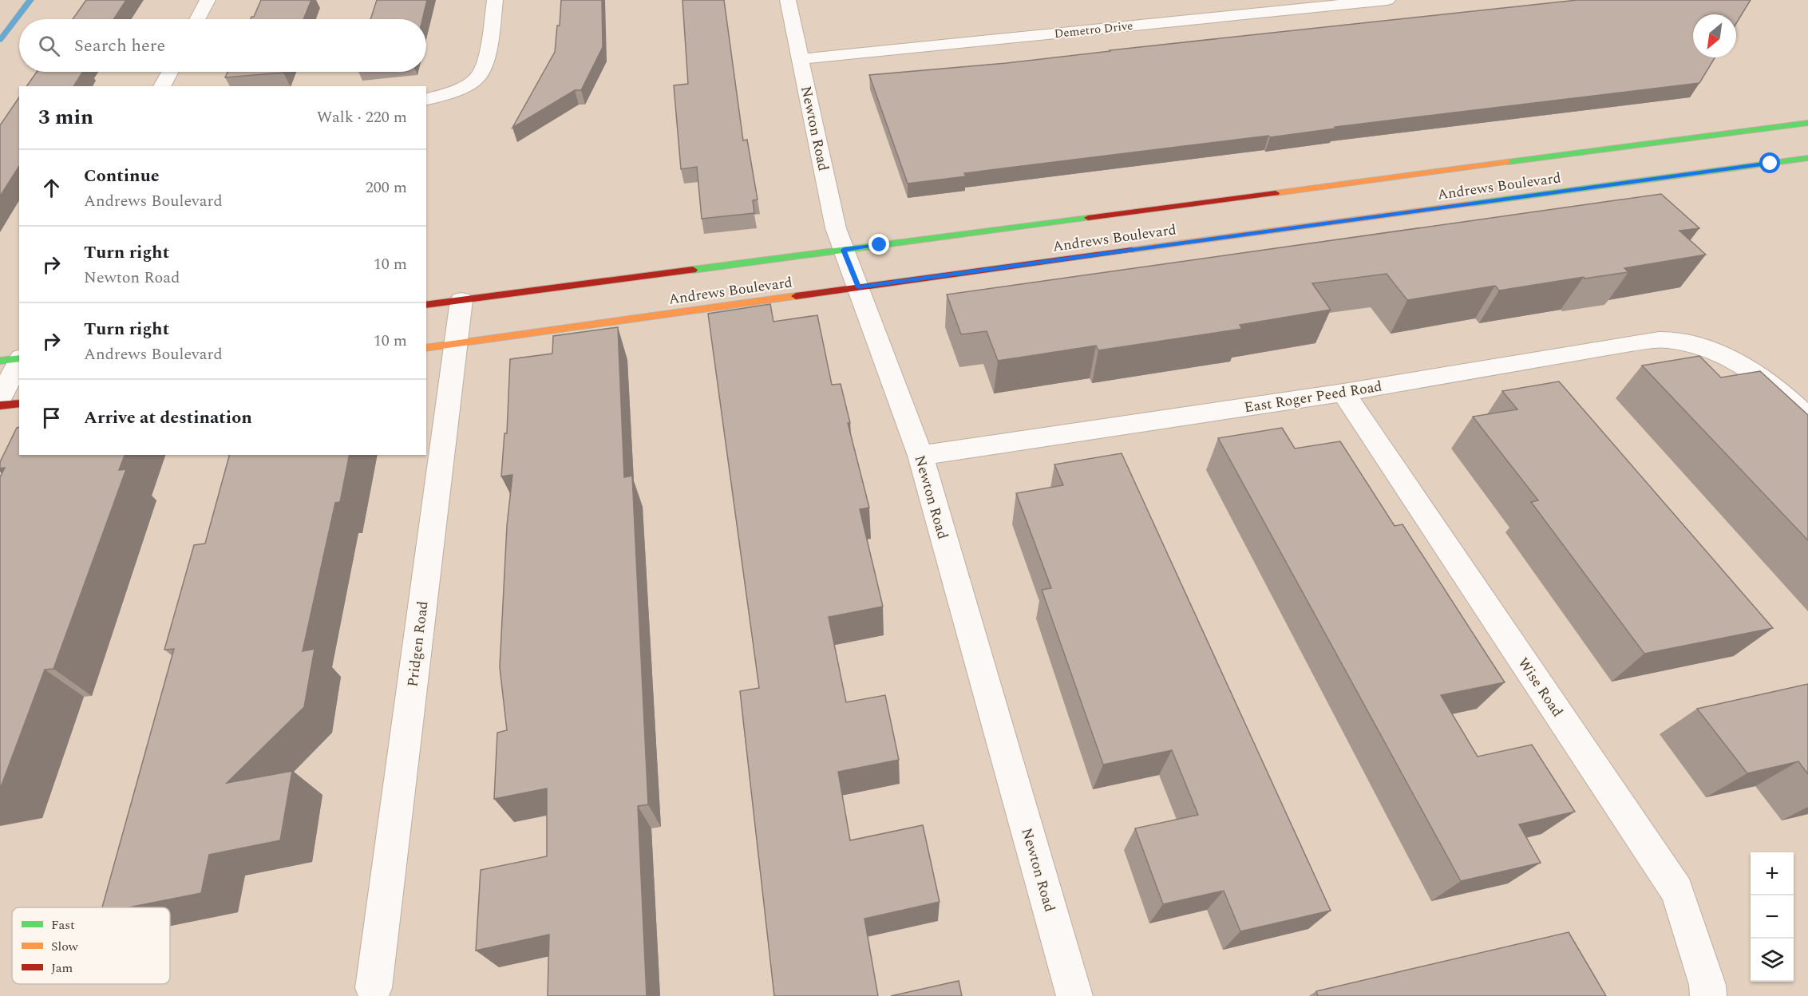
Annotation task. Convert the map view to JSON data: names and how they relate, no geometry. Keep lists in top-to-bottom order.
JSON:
{
  "streets": {
    "street": [
      "Demetro Drive",
      "Newton Road",
      "Andrews Boulevard",
      "East Roger Peed Road",
      "Pridgen Road",
      "Wise Road"
    ]
  },
  "crossings": [
    ["Demetro Drive", "Newton Road"],
    ["Newton Road", "Andrews Boulevard"],
    ["Newton Road", "East Roger Peed Road"],
    ["Andrews Boulevard", "Pridgen Road"],
    ["East Roger Peed Road", "Wise Road"]
  ],
  "legend": ["Fast", "Slow", "Jam"],
  "north": "bottom left",
  "page": {
    "search": "Search here",
    "heading": ["3 min", "Walk · 220 m"],
    "list": [
      ["Continue", "Andrews Boulevard", "200 m"],
      ["Turn right", "Newton Road", "10 m"],
      ["Turn right", "Andrews Boulevard", "10 m"],
      "Arrive at destination"
    ],
    "map_buttons": ["+", "−"]
  }
}
